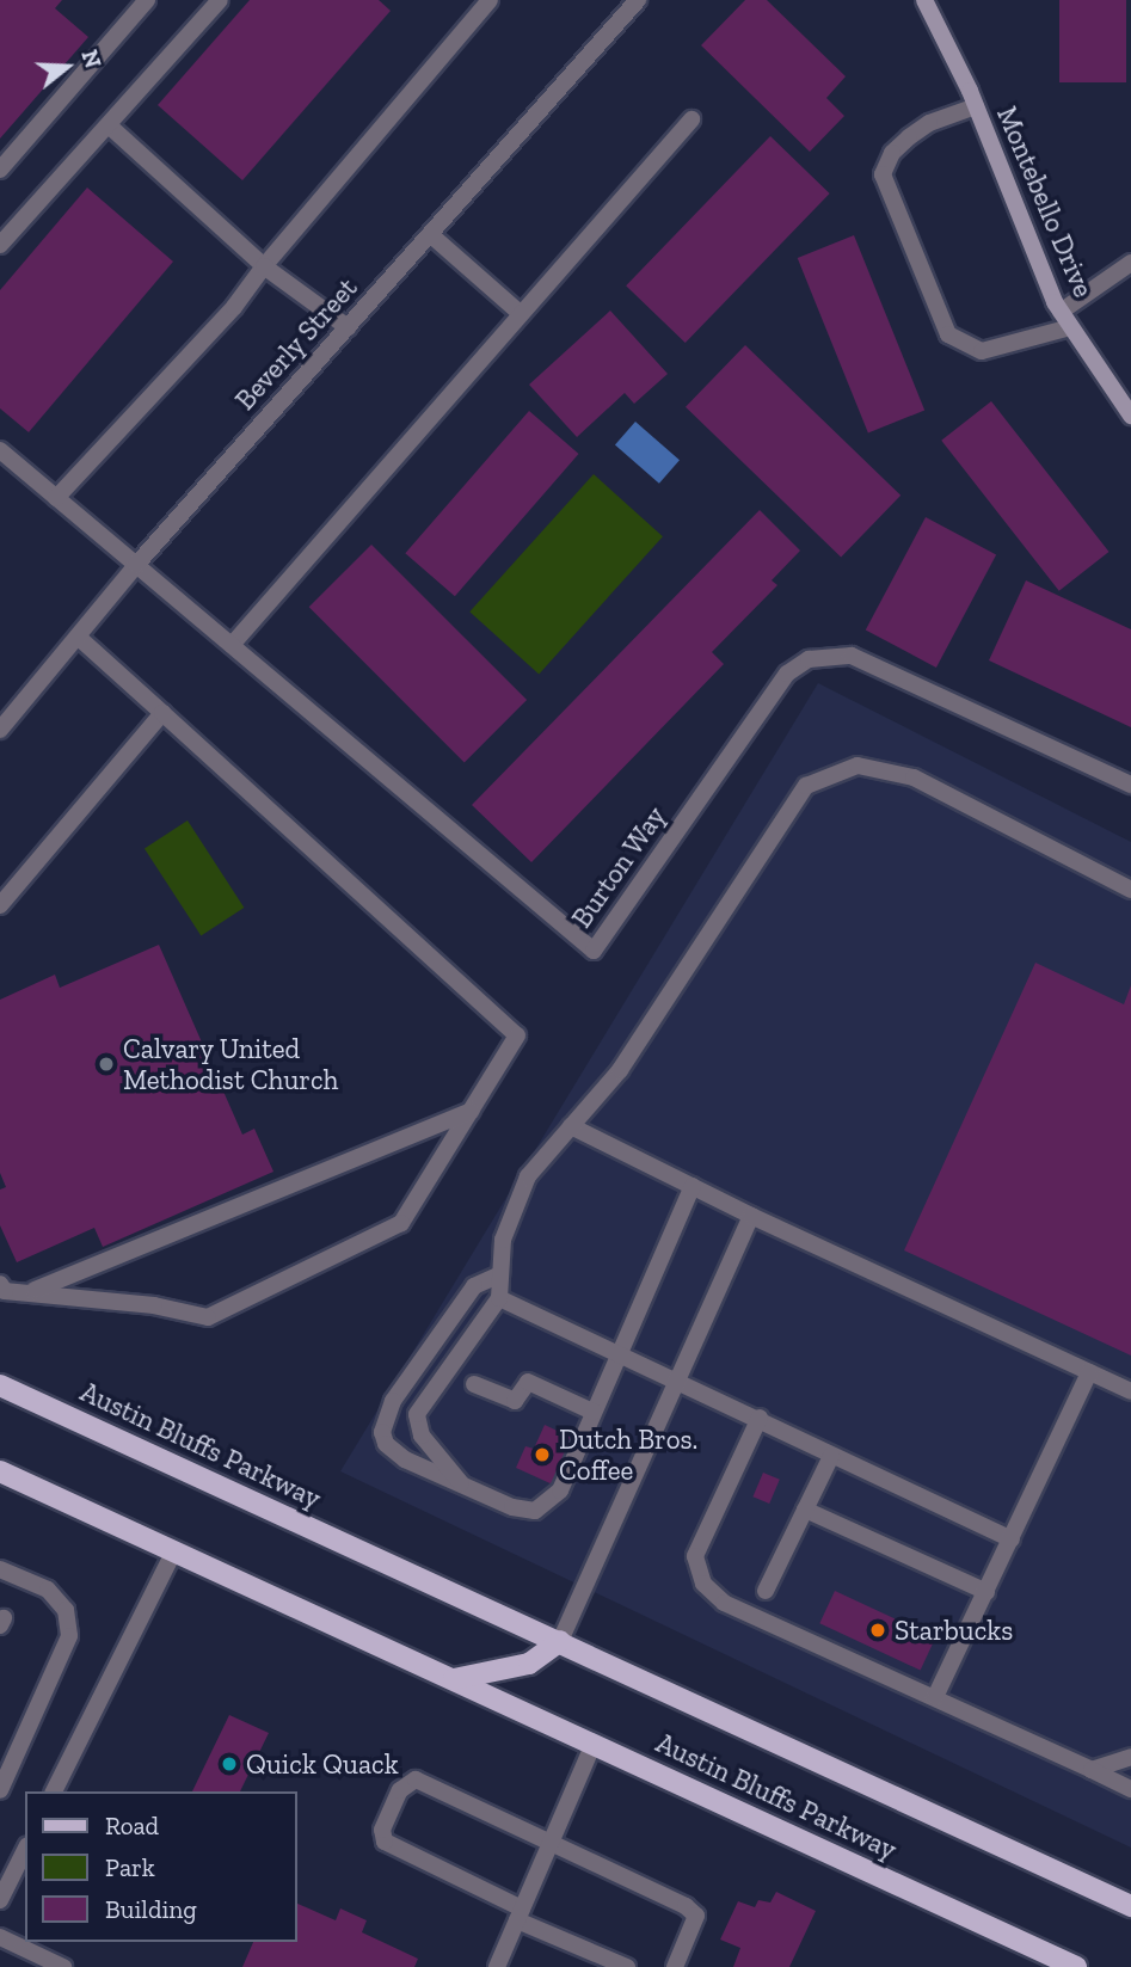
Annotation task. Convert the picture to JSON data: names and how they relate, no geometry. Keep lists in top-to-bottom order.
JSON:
{
  "streets": {
    "main road": ["Austin Bluffs Parkway"],
    "street": ["Montebello Drive", "Beverly Street", "Burton Way"]
  },
  "crossings": [
    ["Beverly Street", "Burton Way"]
  ],
  "places": [
    "Calvary United Methodist Church",
    "Dutch Bros. Coffee",
    "Starbucks",
    "Quick Quack"
  ],
  "legend": ["Road", "Park", "Building"],
  "north": "right"
}
